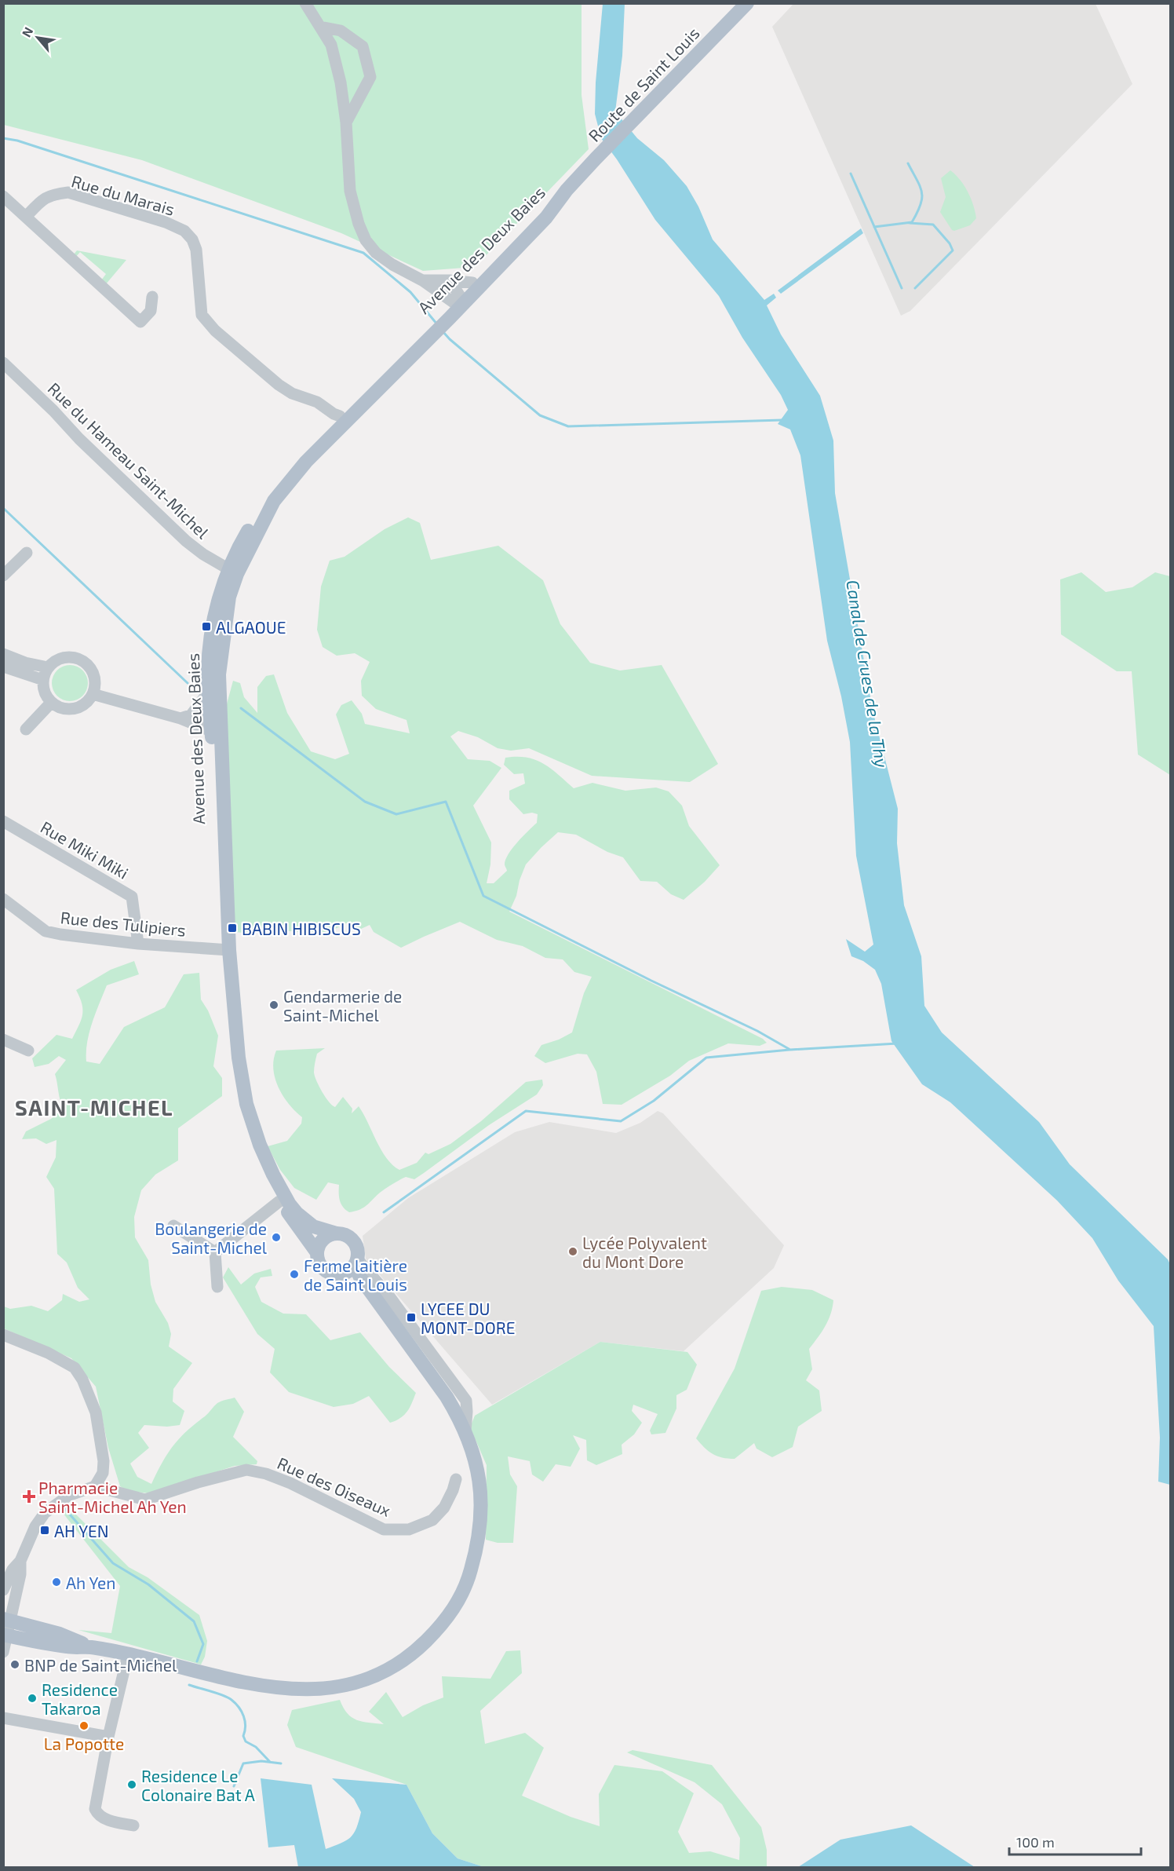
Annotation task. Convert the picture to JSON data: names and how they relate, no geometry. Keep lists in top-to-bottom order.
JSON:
{
  "streets": {
    "main road": ["Route de Saint Louis", "Avenue des Deux Baies"],
    "street": [
      "Rue du Marais",
      "Rue du Hameau Saint-Michel",
      "Rue Miki Miki",
      "Rue des Tulipiers",
      "Rue des Oiseaux"
    ]
  },
  "crossings": [
    ["Route de Saint Louis", "Avenue des Deux Baies"],
    ["Rue du Marais", "Avenue des Deux Baies"],
    ["Avenue des Deux Baies", "Rue du Hameau Saint-Michel"],
    ["Avenue des Deux Baies", "Rue des Tulipiers"],
    ["Rue Miki Miki", "Rue des Tulipiers"]
  ],
  "districts": ["SAINT-MICHEL"],
  "water": ["Canal de Crues de la Thy"],
  "places": {
    "transit": [
      "ALGAOUE",
      "BABIN HIBISCUS",
      "LYCEE DU MONT-DORE",
      "AH YEN"
    ],
    "other": [
      "Gendarmerie de Saint-Michel",
      "Boulangerie de Saint-Michel",
      "Lycée Polyvalent du Mont Dore",
      "Ferme laitière de Saint Louis",
      "Ah Yen",
      "BNP de Saint-Michel",
      "Residence Takaroa",
      "La Popotte",
      "Residence Le Colonaire Bat A"
    ],
    "health": ["Pharmacie Saint-Michel Ah Yen"]
  },
  "scale_bar": "100 m",
  "north": "top left"
}
